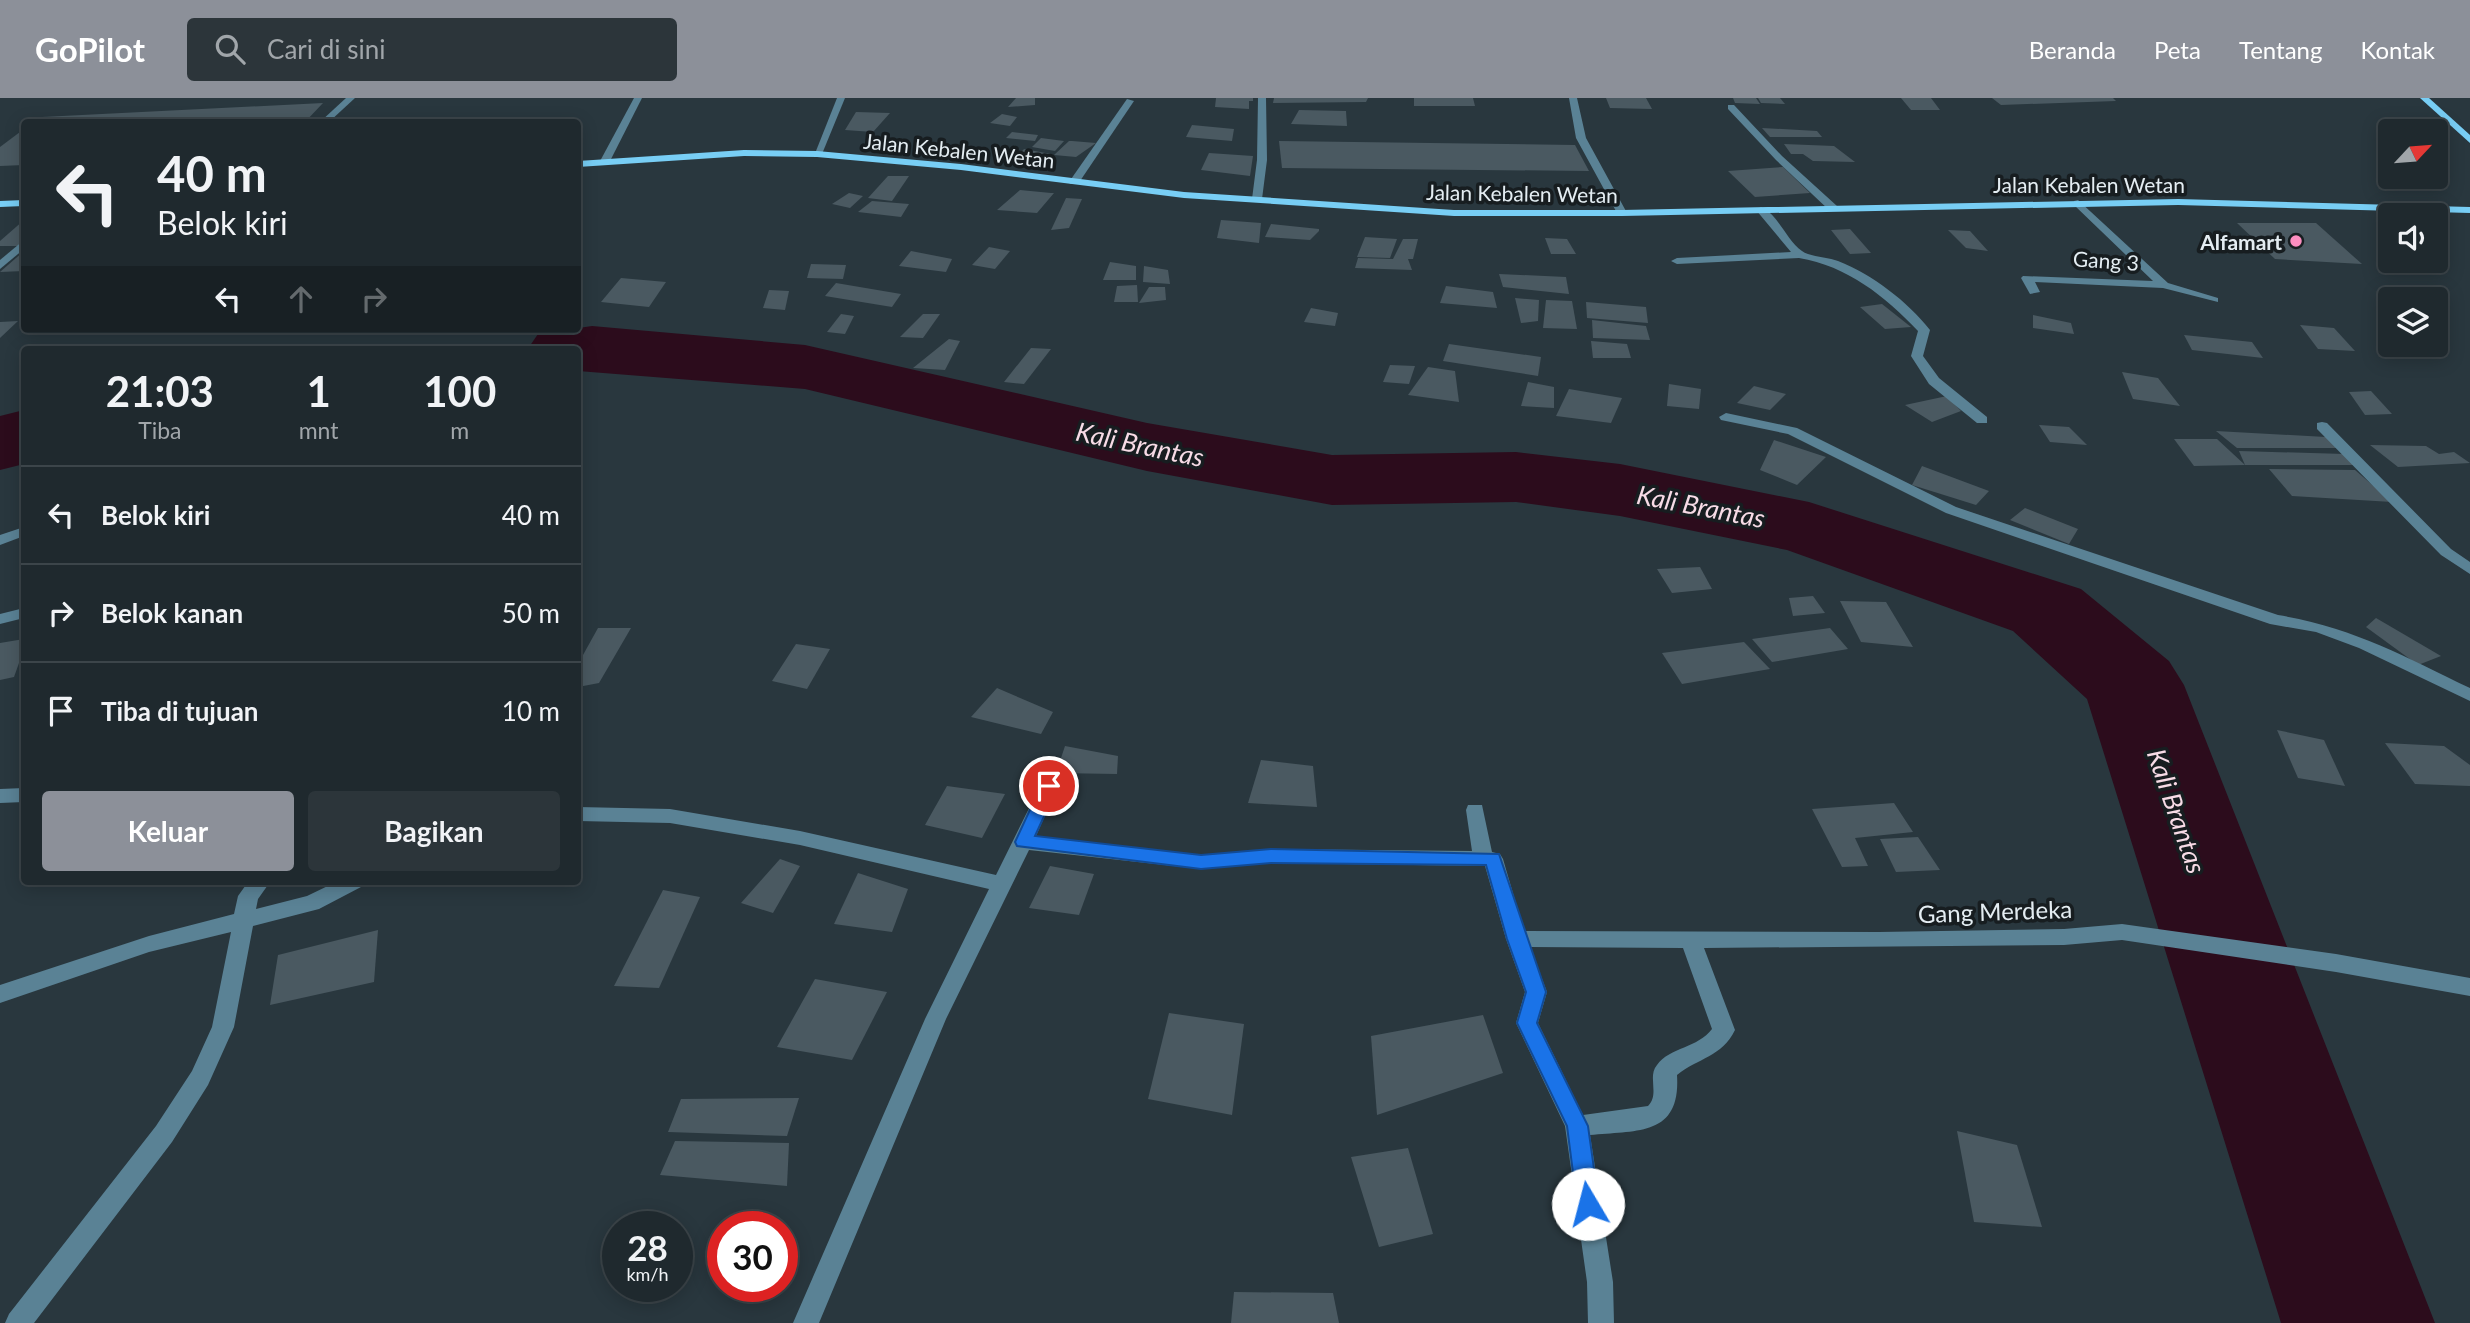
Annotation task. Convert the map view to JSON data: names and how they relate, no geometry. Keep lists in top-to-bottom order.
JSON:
{
  "streets": {
    "main road": ["Jalan Kebalen Wetan"],
    "street": ["Gang 3", "Gang Merdeka"]
  },
  "crossings": [
    ["Jalan Kebalen Wetan", "Gang 3"]
  ],
  "water": ["Kali Brantas"],
  "places": ["Alfamart"],
  "north": "top right",
  "page": {
    "header": "GoPilot",
    "search": "Cari di sini",
    "nav": [
      "Beranda",
      "Peta",
      "Tentang",
      "Kontak"
    ],
    "turn": ["40 m", "Belok kiri"],
    "eta": [
      "21:03",
      "Tiba",
      "1",
      "mnt",
      "100",
      "m"
    ],
    "list": [
      {
        "name": "Belok kiri",
        "value": "40 m"
      },
      {
        "name": "Belok kanan",
        "value": "50 m"
      },
      {
        "name": "Tiba di tujuan",
        "value": "10 m"
      }
    ],
    "buttons": ["Keluar", "Bagikan"],
    "speed": "28 km/h",
    "limit": "30"
  }
}
